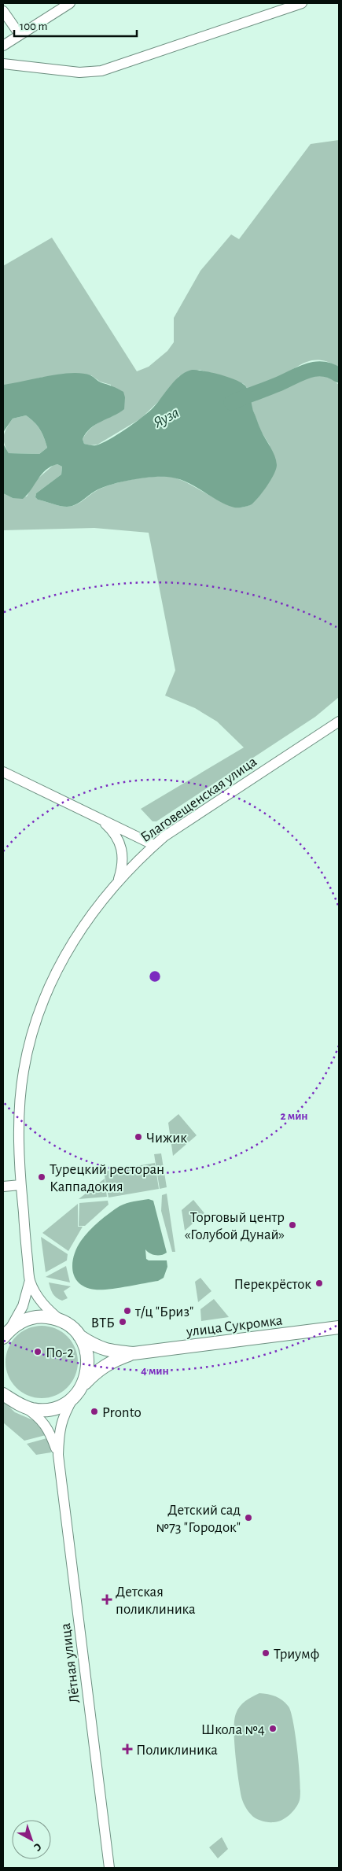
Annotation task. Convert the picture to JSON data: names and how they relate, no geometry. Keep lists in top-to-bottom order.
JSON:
{
  "streets": {
    "main road": ["улица Сукромка"],
    "street": ["Благовещенская улица", "Лётная улица"]
  },
  "water": ["Яуза"],
  "places": {
    "other": [
      "Чижик",
      "Турецкий ресторан Каппадокия",
      "Торговый центр «Голубой Дунай»",
      "Перекрёсток",
      "т/ц \"Бриз\"",
      "ВТБ",
      "По-2",
      "Pronto",
      "Детский сад №73 \"Городок\"",
      "Триумф",
      "Школа №4"
    ],
    "health": ["Детская поликлиника", "Поликлиника"]
  },
  "scale_bar": "100 m",
  "north": "bottom right",
  "rings": ["2 мин", "4 мин"]
}
